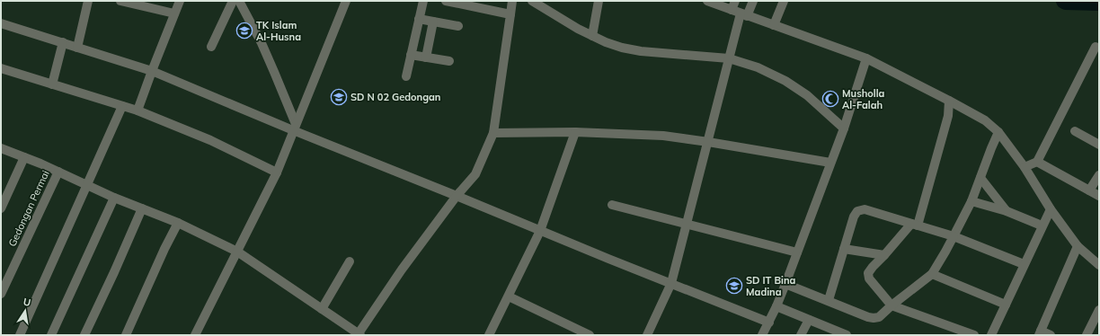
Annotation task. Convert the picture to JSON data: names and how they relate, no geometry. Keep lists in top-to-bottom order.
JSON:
{
  "streets": {
    "street": ["Gedongan Permai"]
  },
  "places": {
    "school or university": ["TK Islam Al-Husna", "SD N 02 Gedongan", "SD IT Bina Madina"],
    "mosque": ["Musholla Al-Falah"]
  },
  "north": "top"
}
